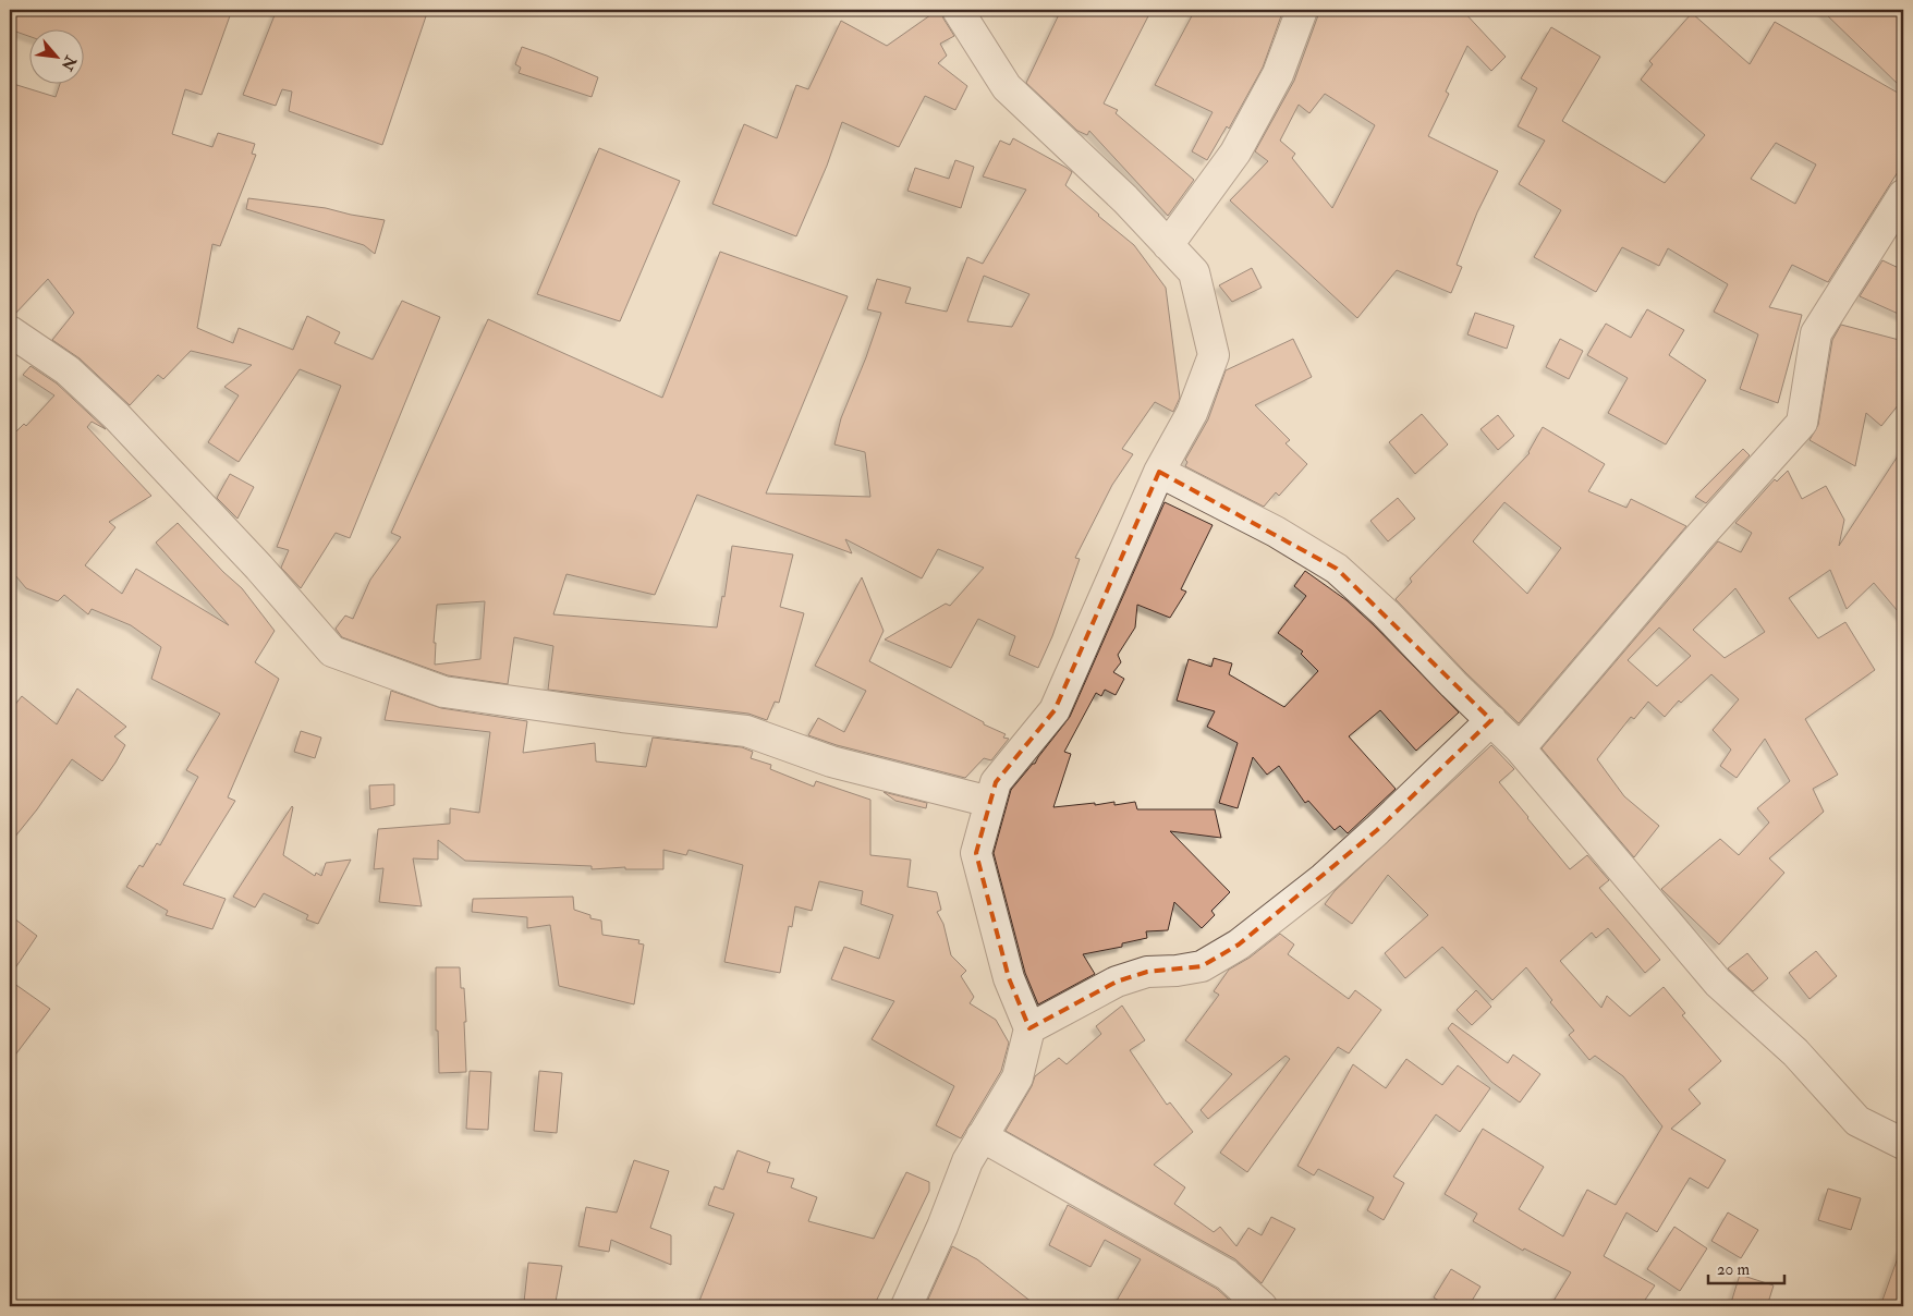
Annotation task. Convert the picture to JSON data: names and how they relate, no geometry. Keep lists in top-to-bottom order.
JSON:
{
  "scale_bar": "20 m",
  "north": "bottom right"
}
